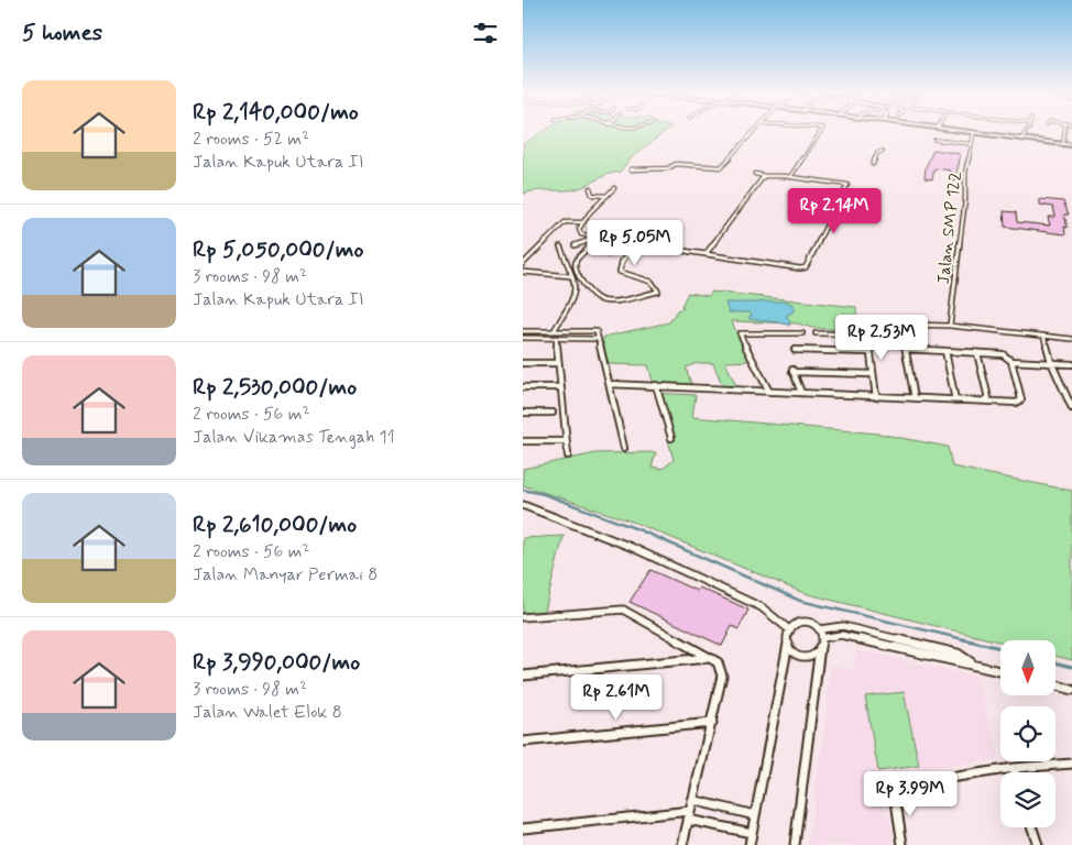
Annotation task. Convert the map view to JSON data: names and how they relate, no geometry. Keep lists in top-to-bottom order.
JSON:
{
  "streets": {
    "street": ["Jalan SMP 122"]
  },
  "north": "bottom",
  "page": {
    "heading": "5 homes",
    "list": [
      {
        "name": "Rp 2,140,000/mo",
        "note": "2 rooms · 52 m² · Jalan Kapuk Utara II"
      },
      {
        "name": "Rp 5,050,000/mo",
        "note": "3 rooms · 98 m² · Jalan Kapuk Utara II"
      },
      {
        "name": "Rp 2,530,000/mo",
        "note": "2 rooms · 56 m² · Jalan Vikamas Tengah 11"
      },
      {
        "name": "Rp 2,610,000/mo",
        "note": "2 rooms · 56 m² · Jalan Manyar Permai 8"
      },
      {
        "name": "Rp 3,990,000/mo",
        "note": "3 rooms · 98 m² · Jalan Walet Elok 8"
      }
    ],
    "price": [
      "Rp 2.14M",
      "Rp 5.05M",
      "Rp 2.53M",
      "Rp 2.61M",
      "Rp 3.99M"
    ]
  }
}
